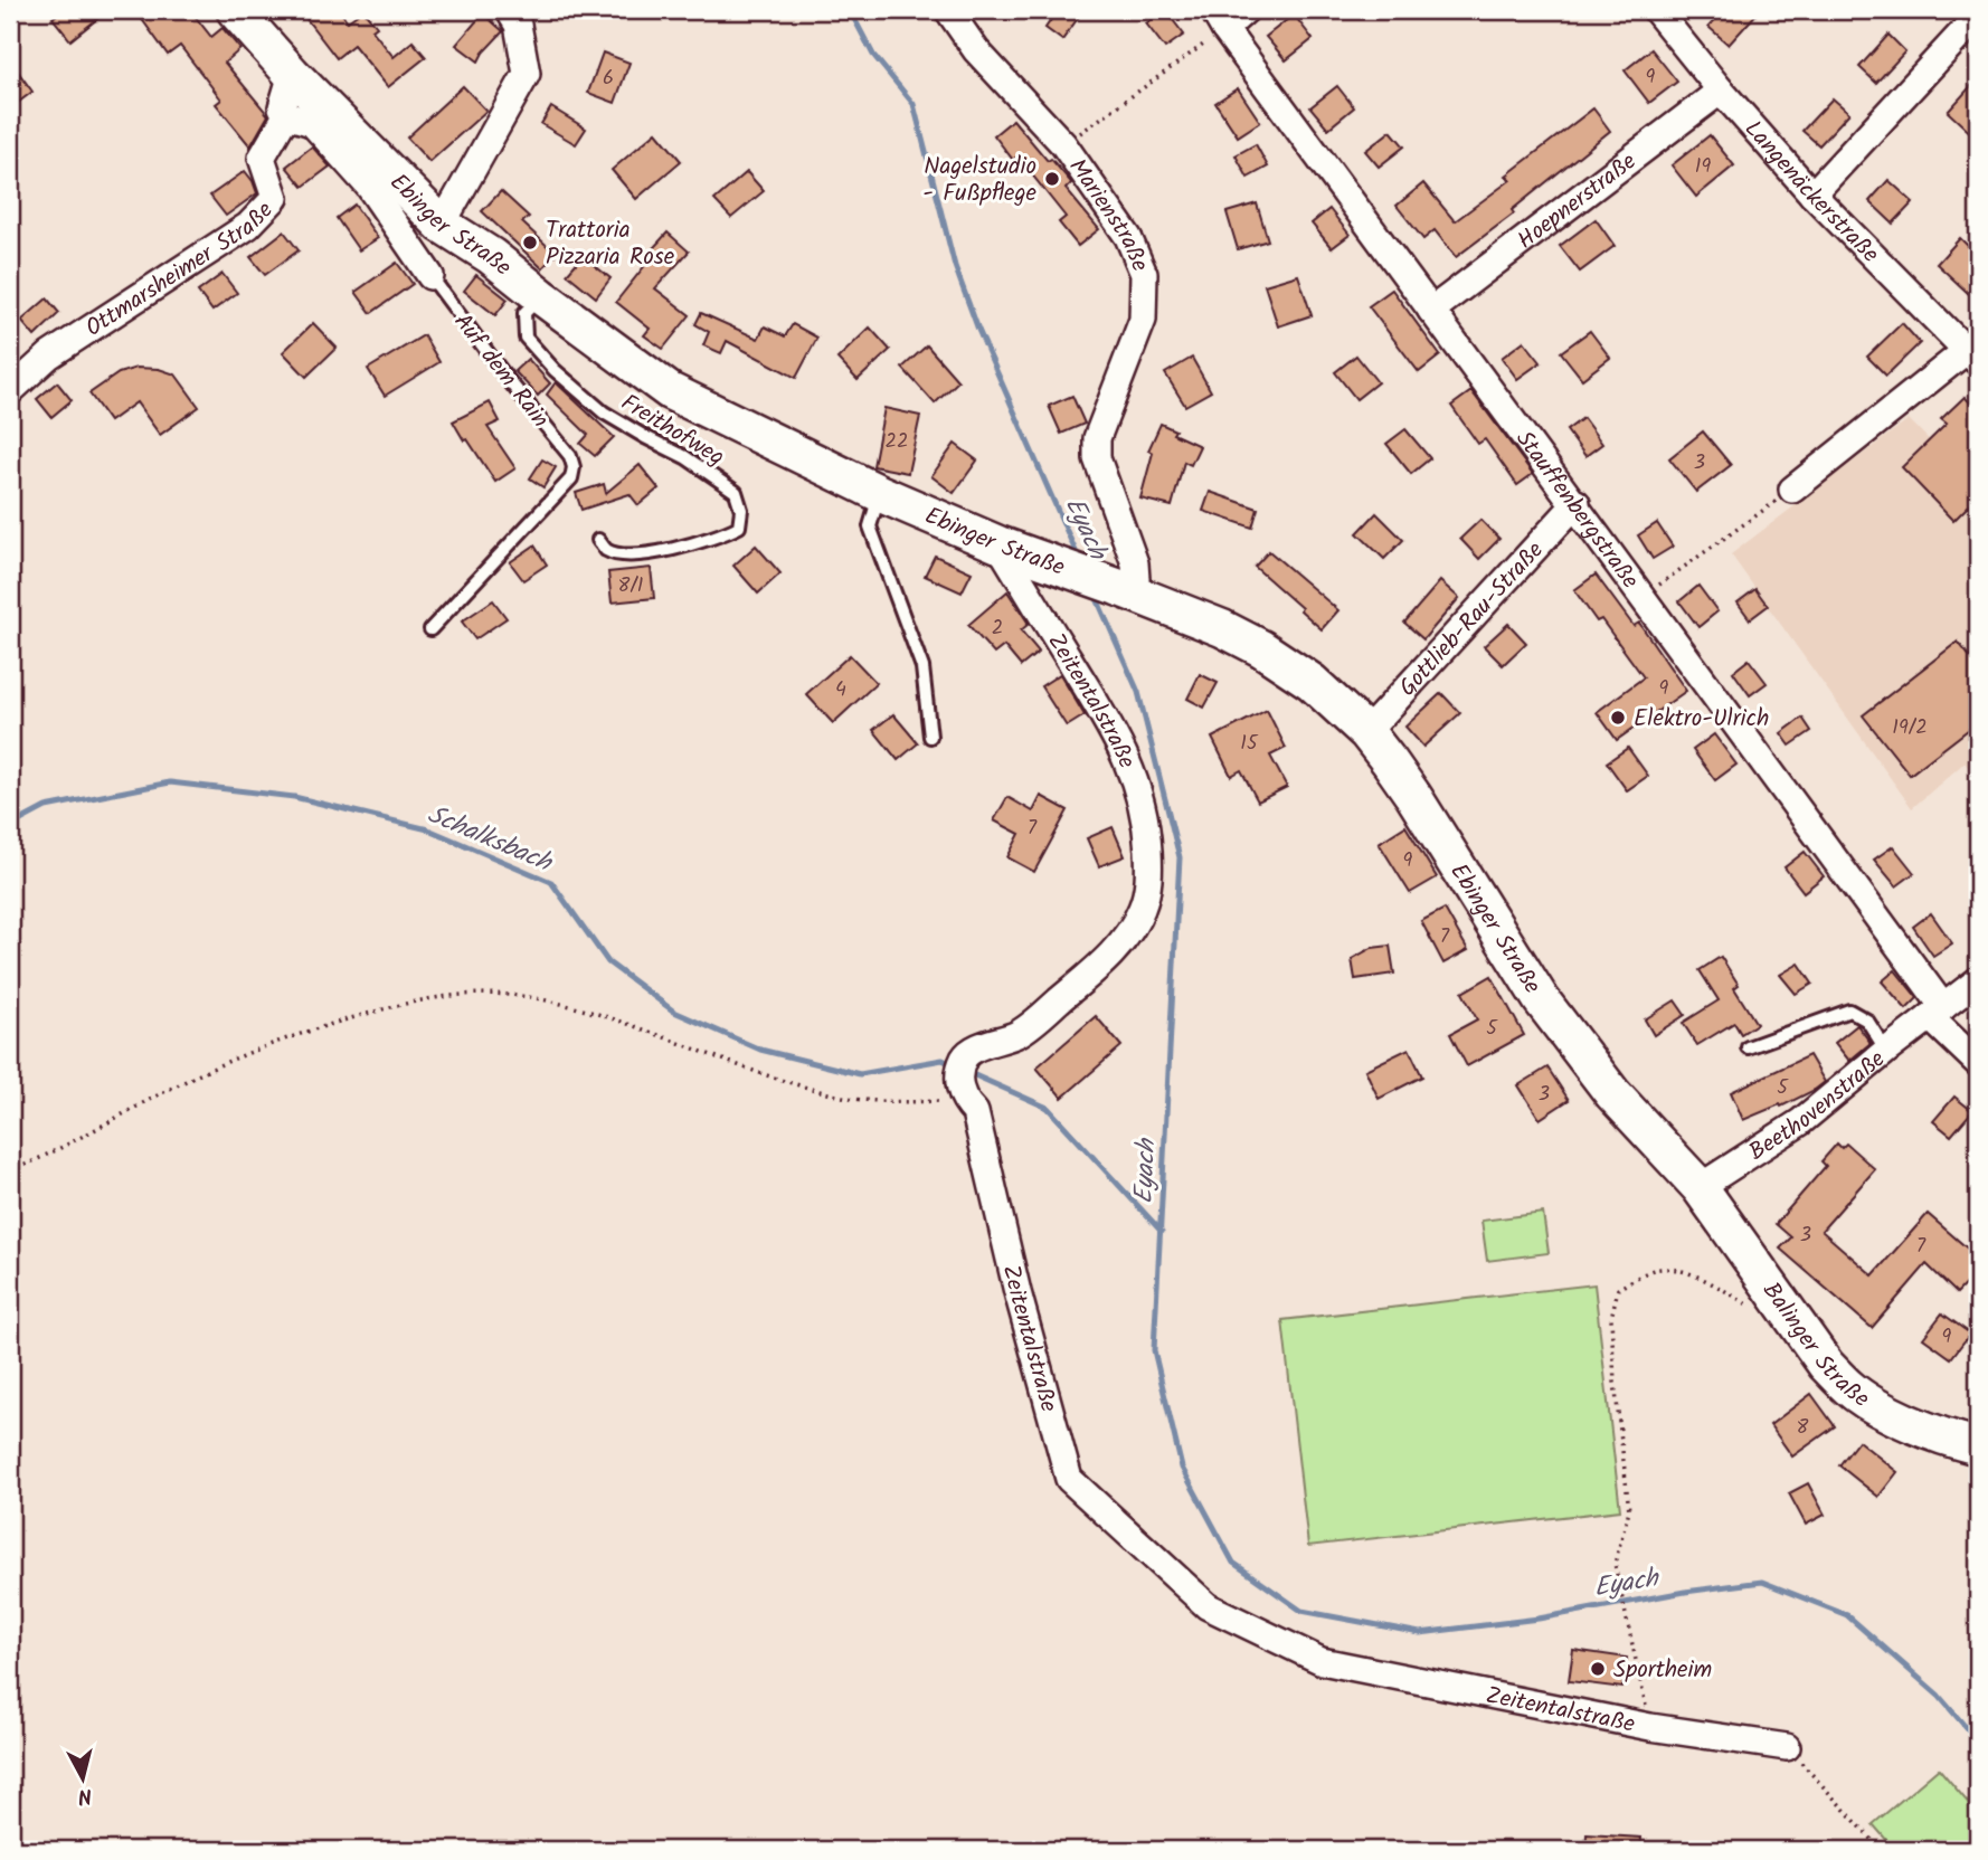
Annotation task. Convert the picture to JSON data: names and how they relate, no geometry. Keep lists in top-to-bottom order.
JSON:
{
  "streets": {
    "main road": ["Ebinger Straße", "Balinger Straße"],
    "street": [
      "Langenäckerstraße",
      "Hoepnerstraße",
      "Marienstraße",
      "Ottmarsheimer Straße",
      "Auf dem Rain",
      "Stauffenbergstraße",
      "Gottlieb-Rau-Straße",
      "Zeitentalstraße",
      "Beethovenstraße"
    ],
    "lane": ["Freithofweg"]
  },
  "crossings": [
    ["Langenäckerstraße", "Hoepnerstraße"],
    ["Hoepnerstraße", "Stauffenbergstraße"],
    ["Marienstraße", "Ebinger Straße"],
    ["Ebinger Straße", "Ottmarsheimer Straße"],
    ["Ebinger Straße", "Freithofweg"],
    ["Ebinger Straße", "Gottlieb-Rau-Straße"],
    ["Ebinger Straße", "Zeitentalstraße"],
    ["Ebinger Straße", "Beethovenstraße"],
    ["Ebinger Straße", "Balinger Straße"],
    ["Ottmarsheimer Straße", "Auf dem Rain"],
    ["Stauffenbergstraße", "Gottlieb-Rau-Straße"],
    ["Stauffenbergstraße", "Beethovenstraße"],
    ["Beethovenstraße", "Balinger Straße"]
  ],
  "water": ["Eyach", "Schalksbach"],
  "places": [
    "Nagelstudio - Fußpflege",
    "Trattoria Pizzaria Rose",
    "Elektro-Ulrich",
    "Sportheim"
  ],
  "house_numbers": [
    "9",
    "6",
    "19",
    "22",
    "3",
    "8/1",
    "2",
    "9",
    "4",
    "19/2",
    "15",
    "7",
    "9",
    "7",
    "5",
    "5",
    "3",
    "3",
    "7",
    "9",
    "8"
  ],
  "north": "bottom"
}
